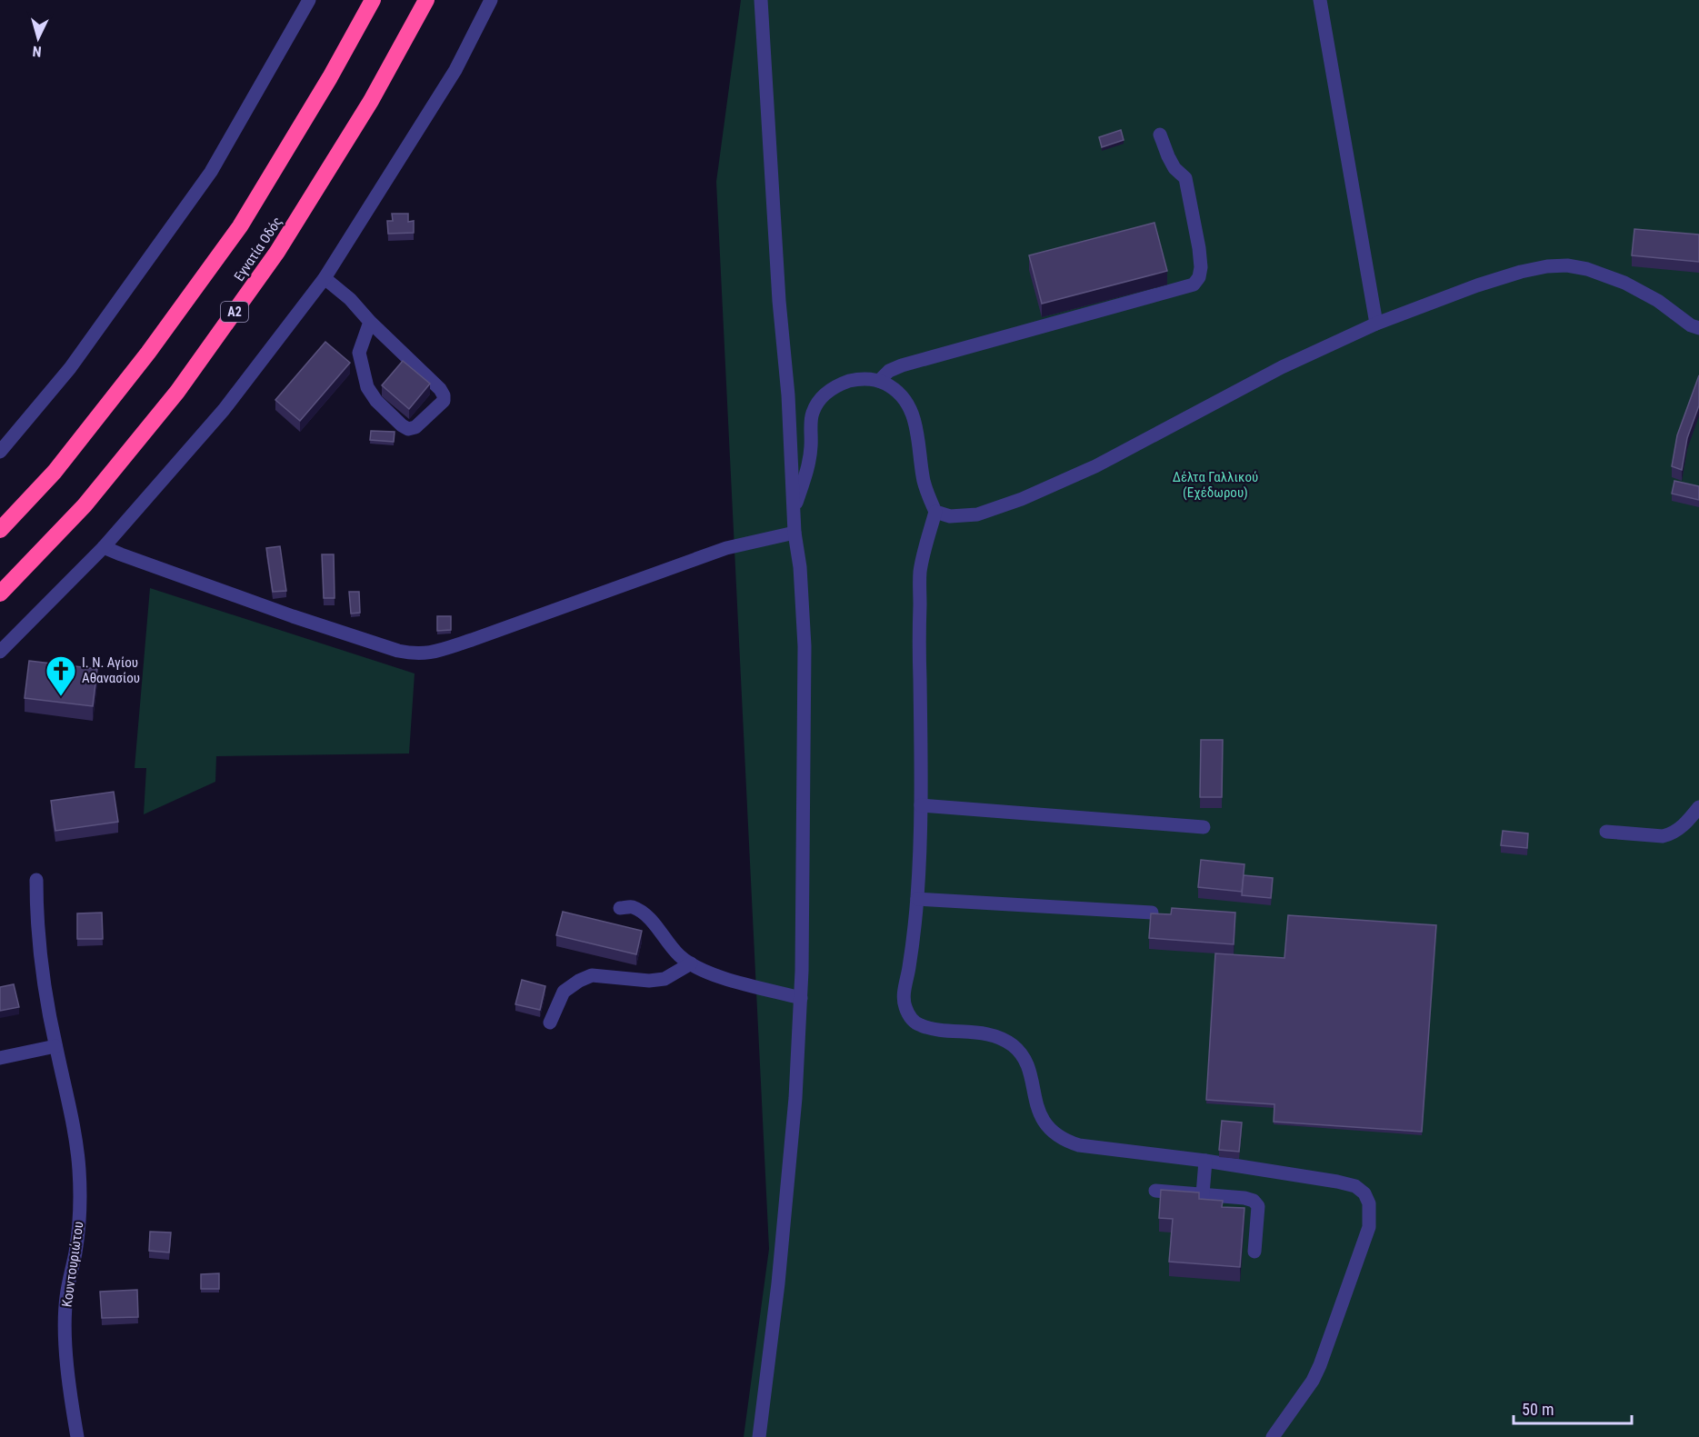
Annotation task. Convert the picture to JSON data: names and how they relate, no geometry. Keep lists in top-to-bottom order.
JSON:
{
  "streets": {
    "highway": ["Εγνατία Οδός", "Α2"],
    "street": ["Κουντουριώτου"]
  },
  "parks": ["Δέλτα Γαλλικού (Εχέδωρου)"],
  "places": {
    "church": ["Ι. Ν. Αγίου Αθανασίου"]
  },
  "scale_bar": "50 m",
  "north": "bottom"
}
